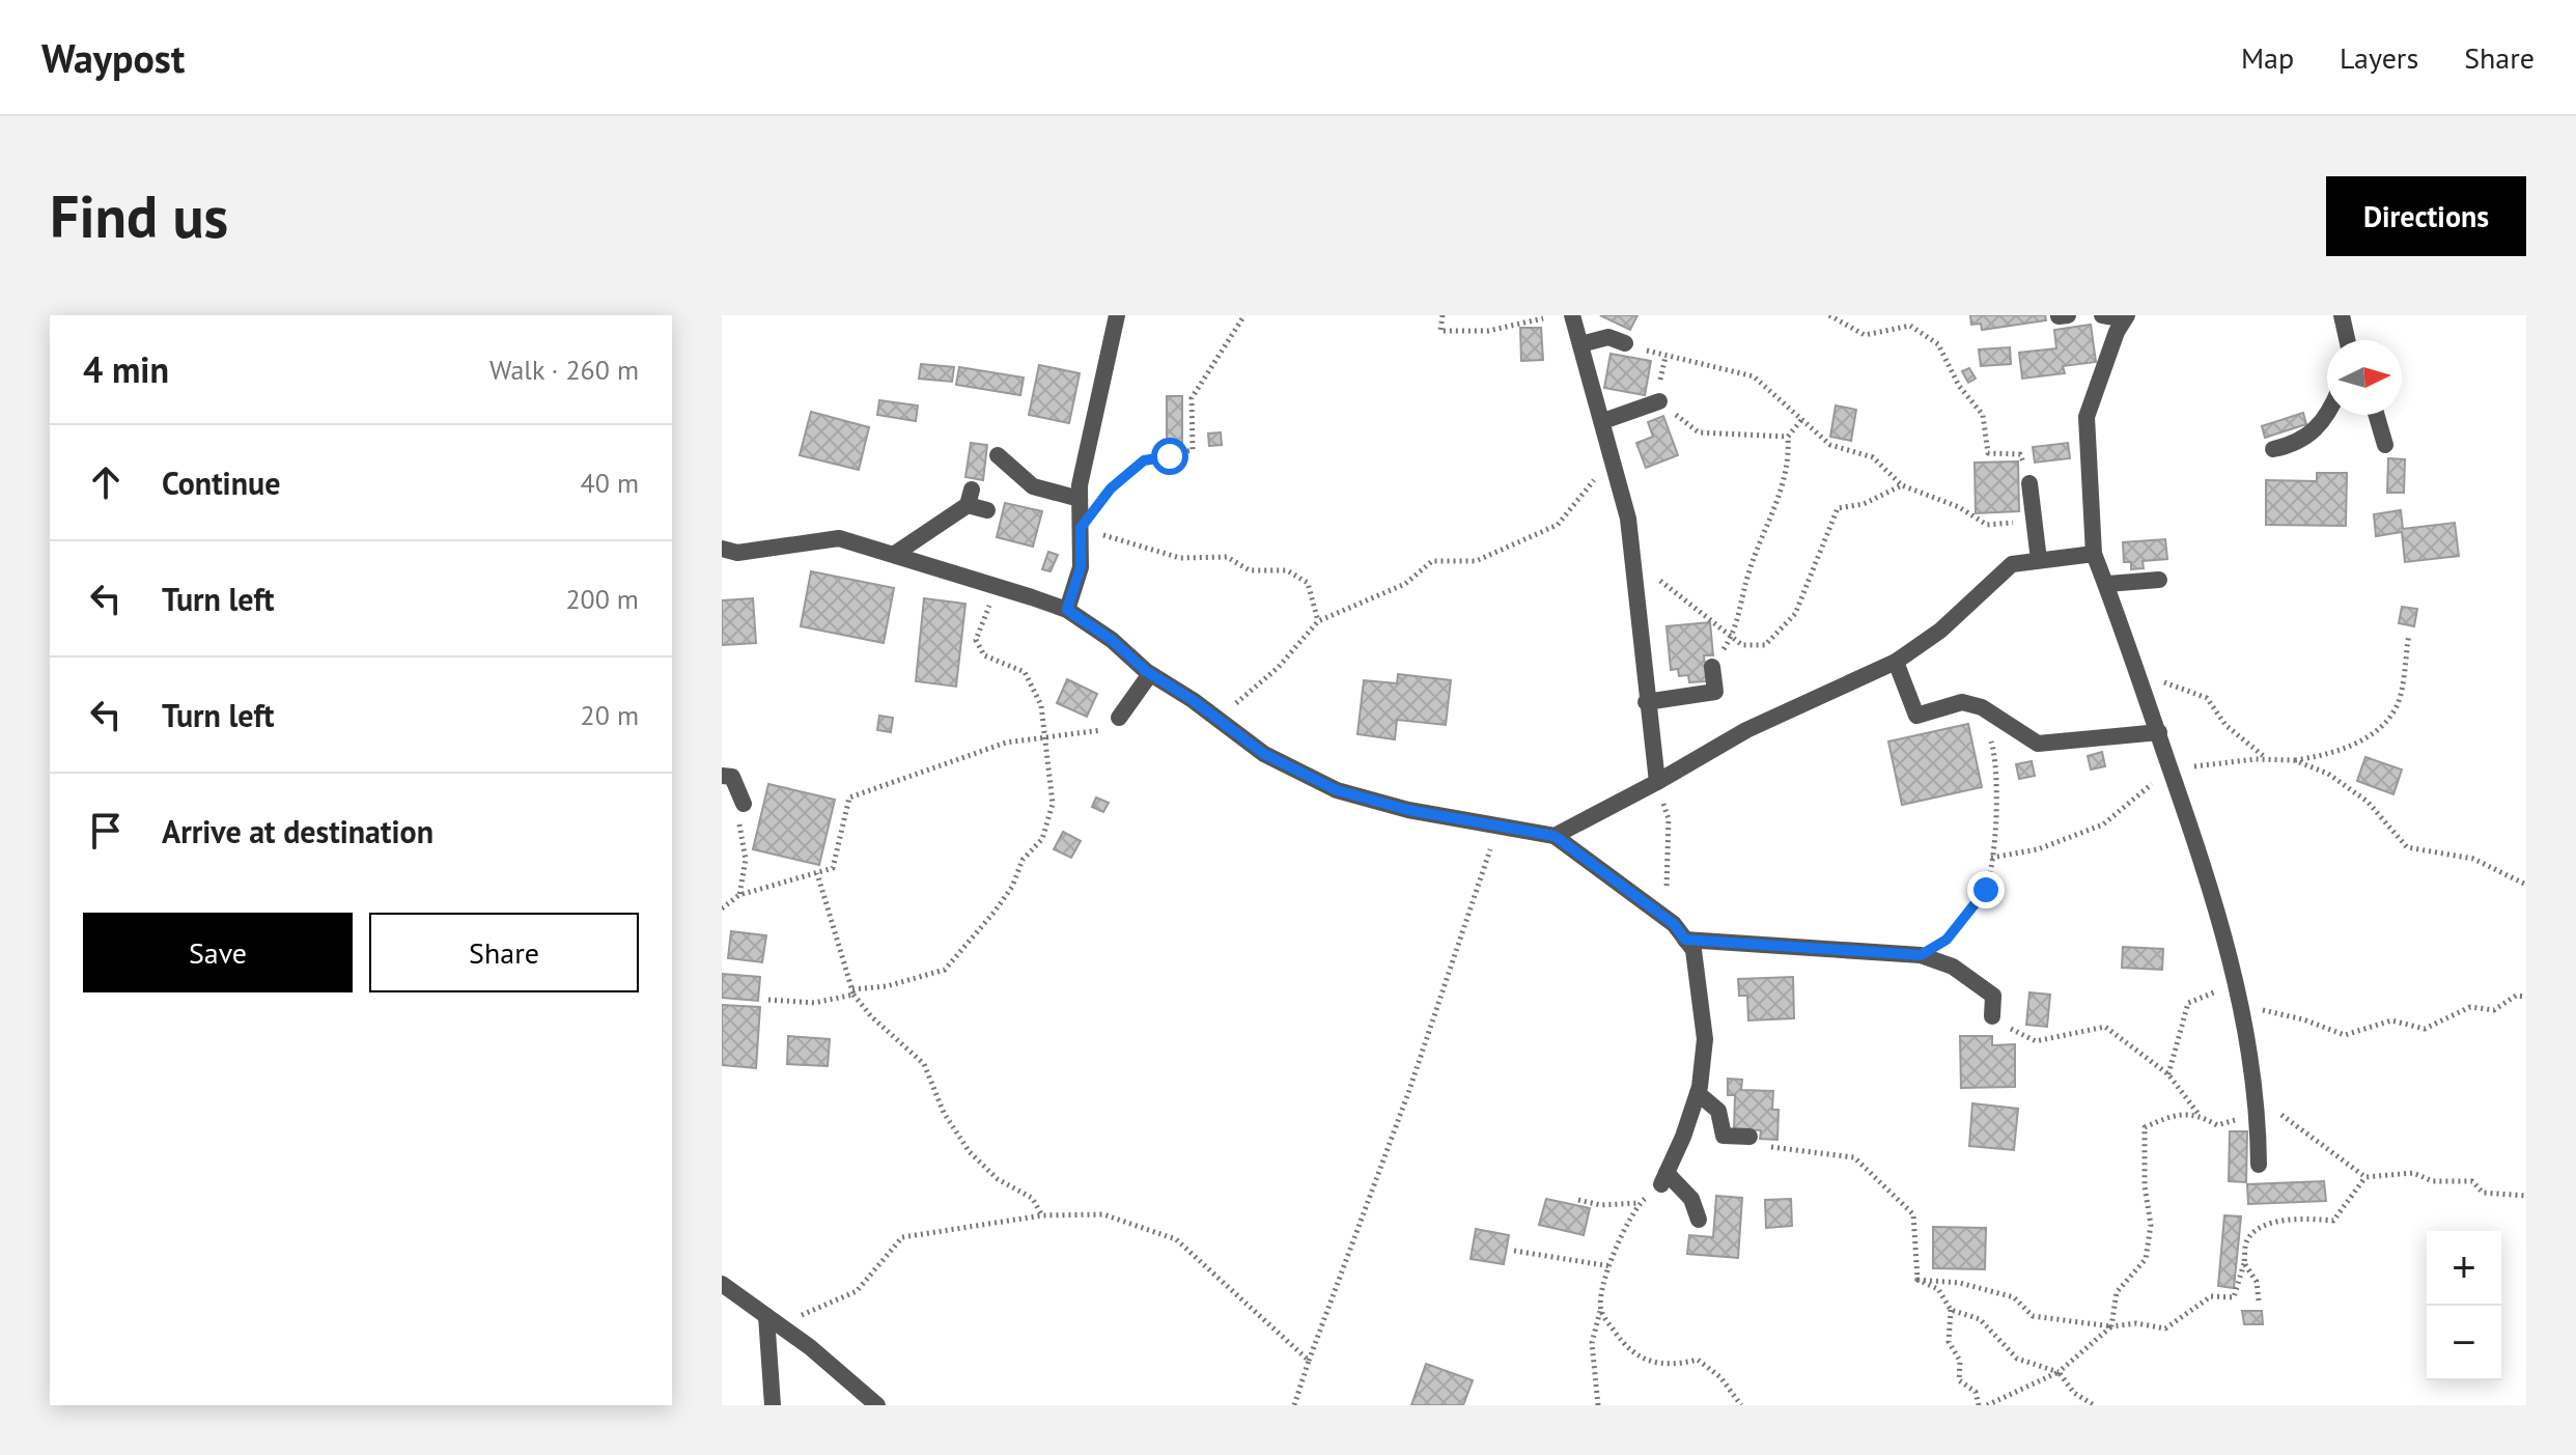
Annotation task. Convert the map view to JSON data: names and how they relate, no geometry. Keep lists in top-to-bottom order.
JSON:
{
  "north": "right",
  "page": {
    "header": "Waypost",
    "nav": ["Map", "Layers", "Share"],
    "buttons": [
      "Directions",
      ["Save", "Share"]
    ],
    "title": "Find us",
    "heading": ["4 min", "Walk · 260 m"],
    "list": [
      ["Continue", "40 m"],
      ["Turn left", "200 m"],
      ["Turn left", "20 m"],
      "Arrive at destination"
    ],
    "map_buttons": ["+", "−"]
  }
}
